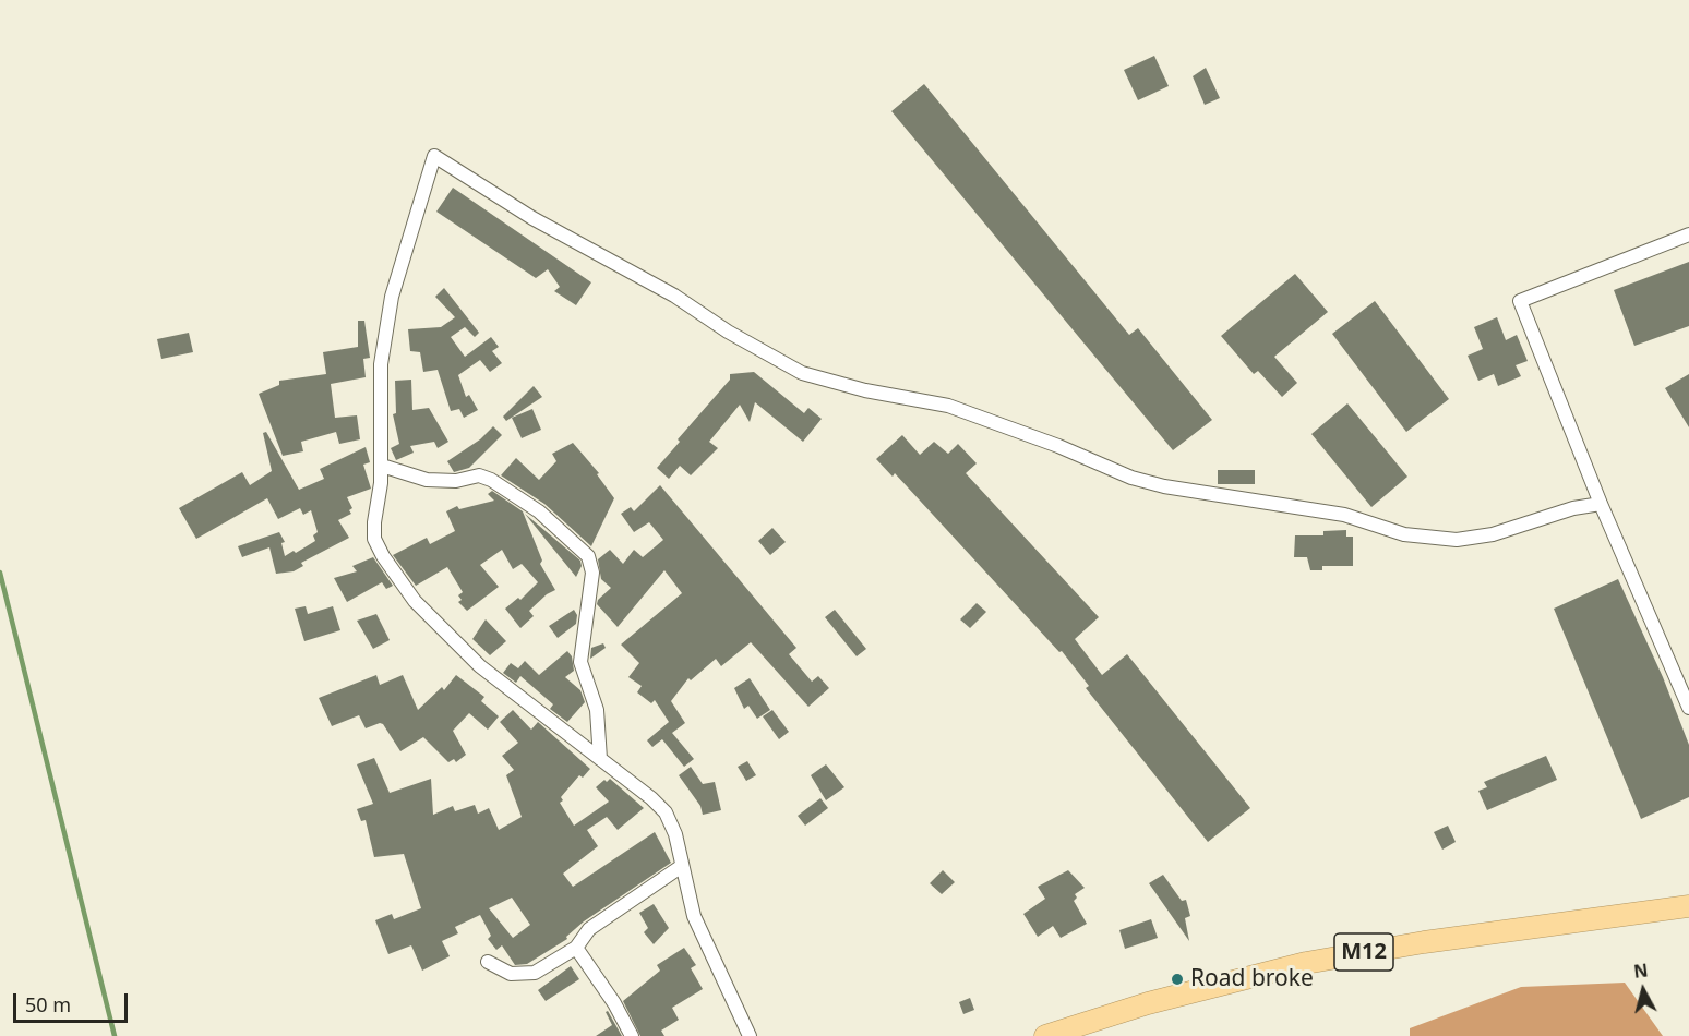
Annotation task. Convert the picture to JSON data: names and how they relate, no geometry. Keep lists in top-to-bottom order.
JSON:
{
  "streets": {
    "highway": ["M12"]
  },
  "places": ["Road broke"],
  "scale_bar": "50 m",
  "north": "top"
}
